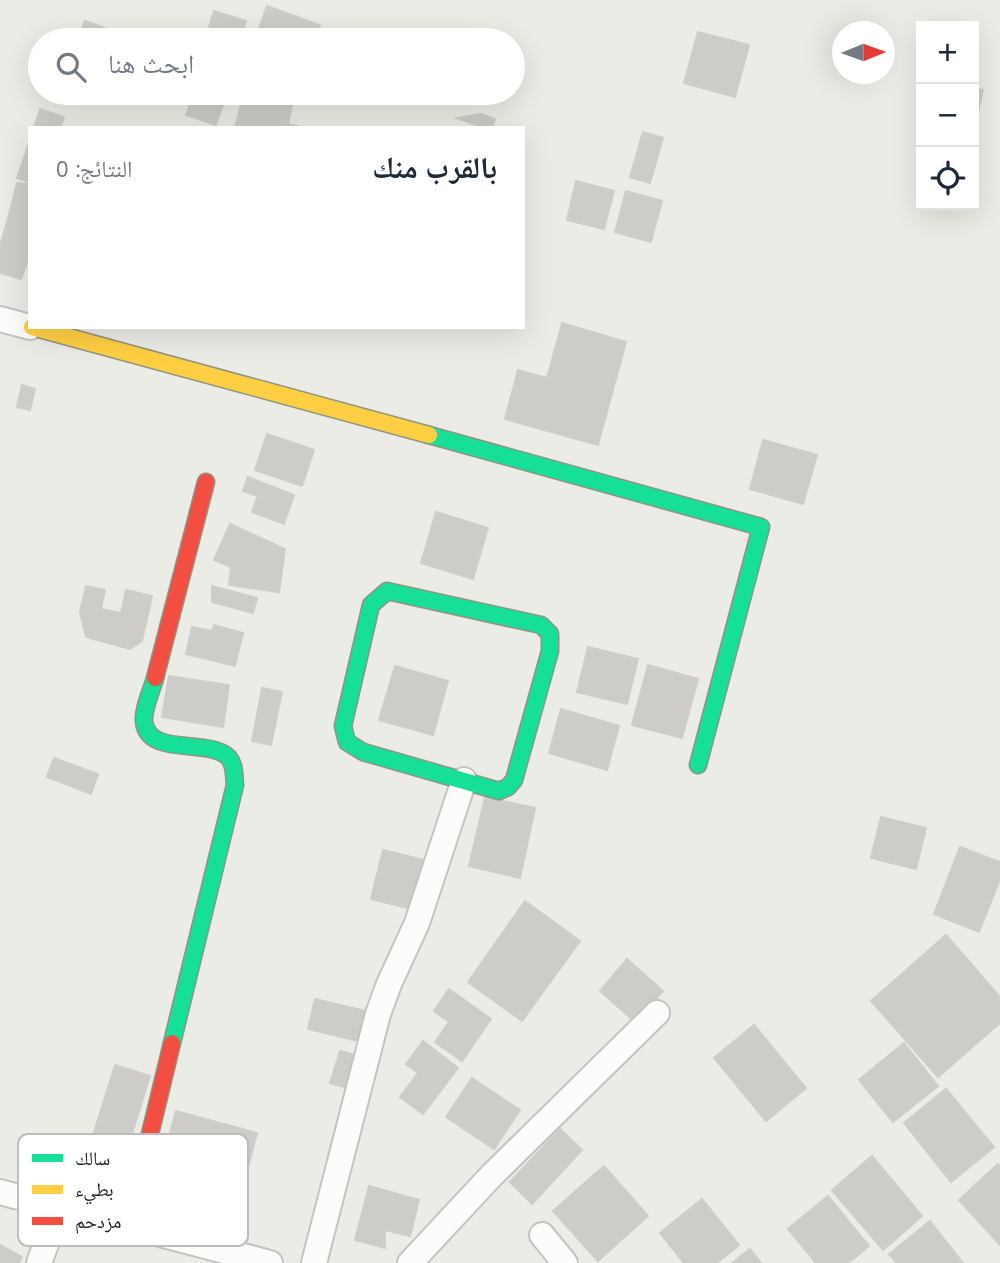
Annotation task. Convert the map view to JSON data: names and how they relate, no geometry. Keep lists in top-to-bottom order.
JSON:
{
  "legend": ["سالك", "بطيء", "مزدحم"],
  "north": "right",
  "page": {
    "map_buttons": ["+", "−"],
    "search": "ابحث هنا",
    "heading": ["بالقرب منك", "النتائج: 0"]
  }
}
